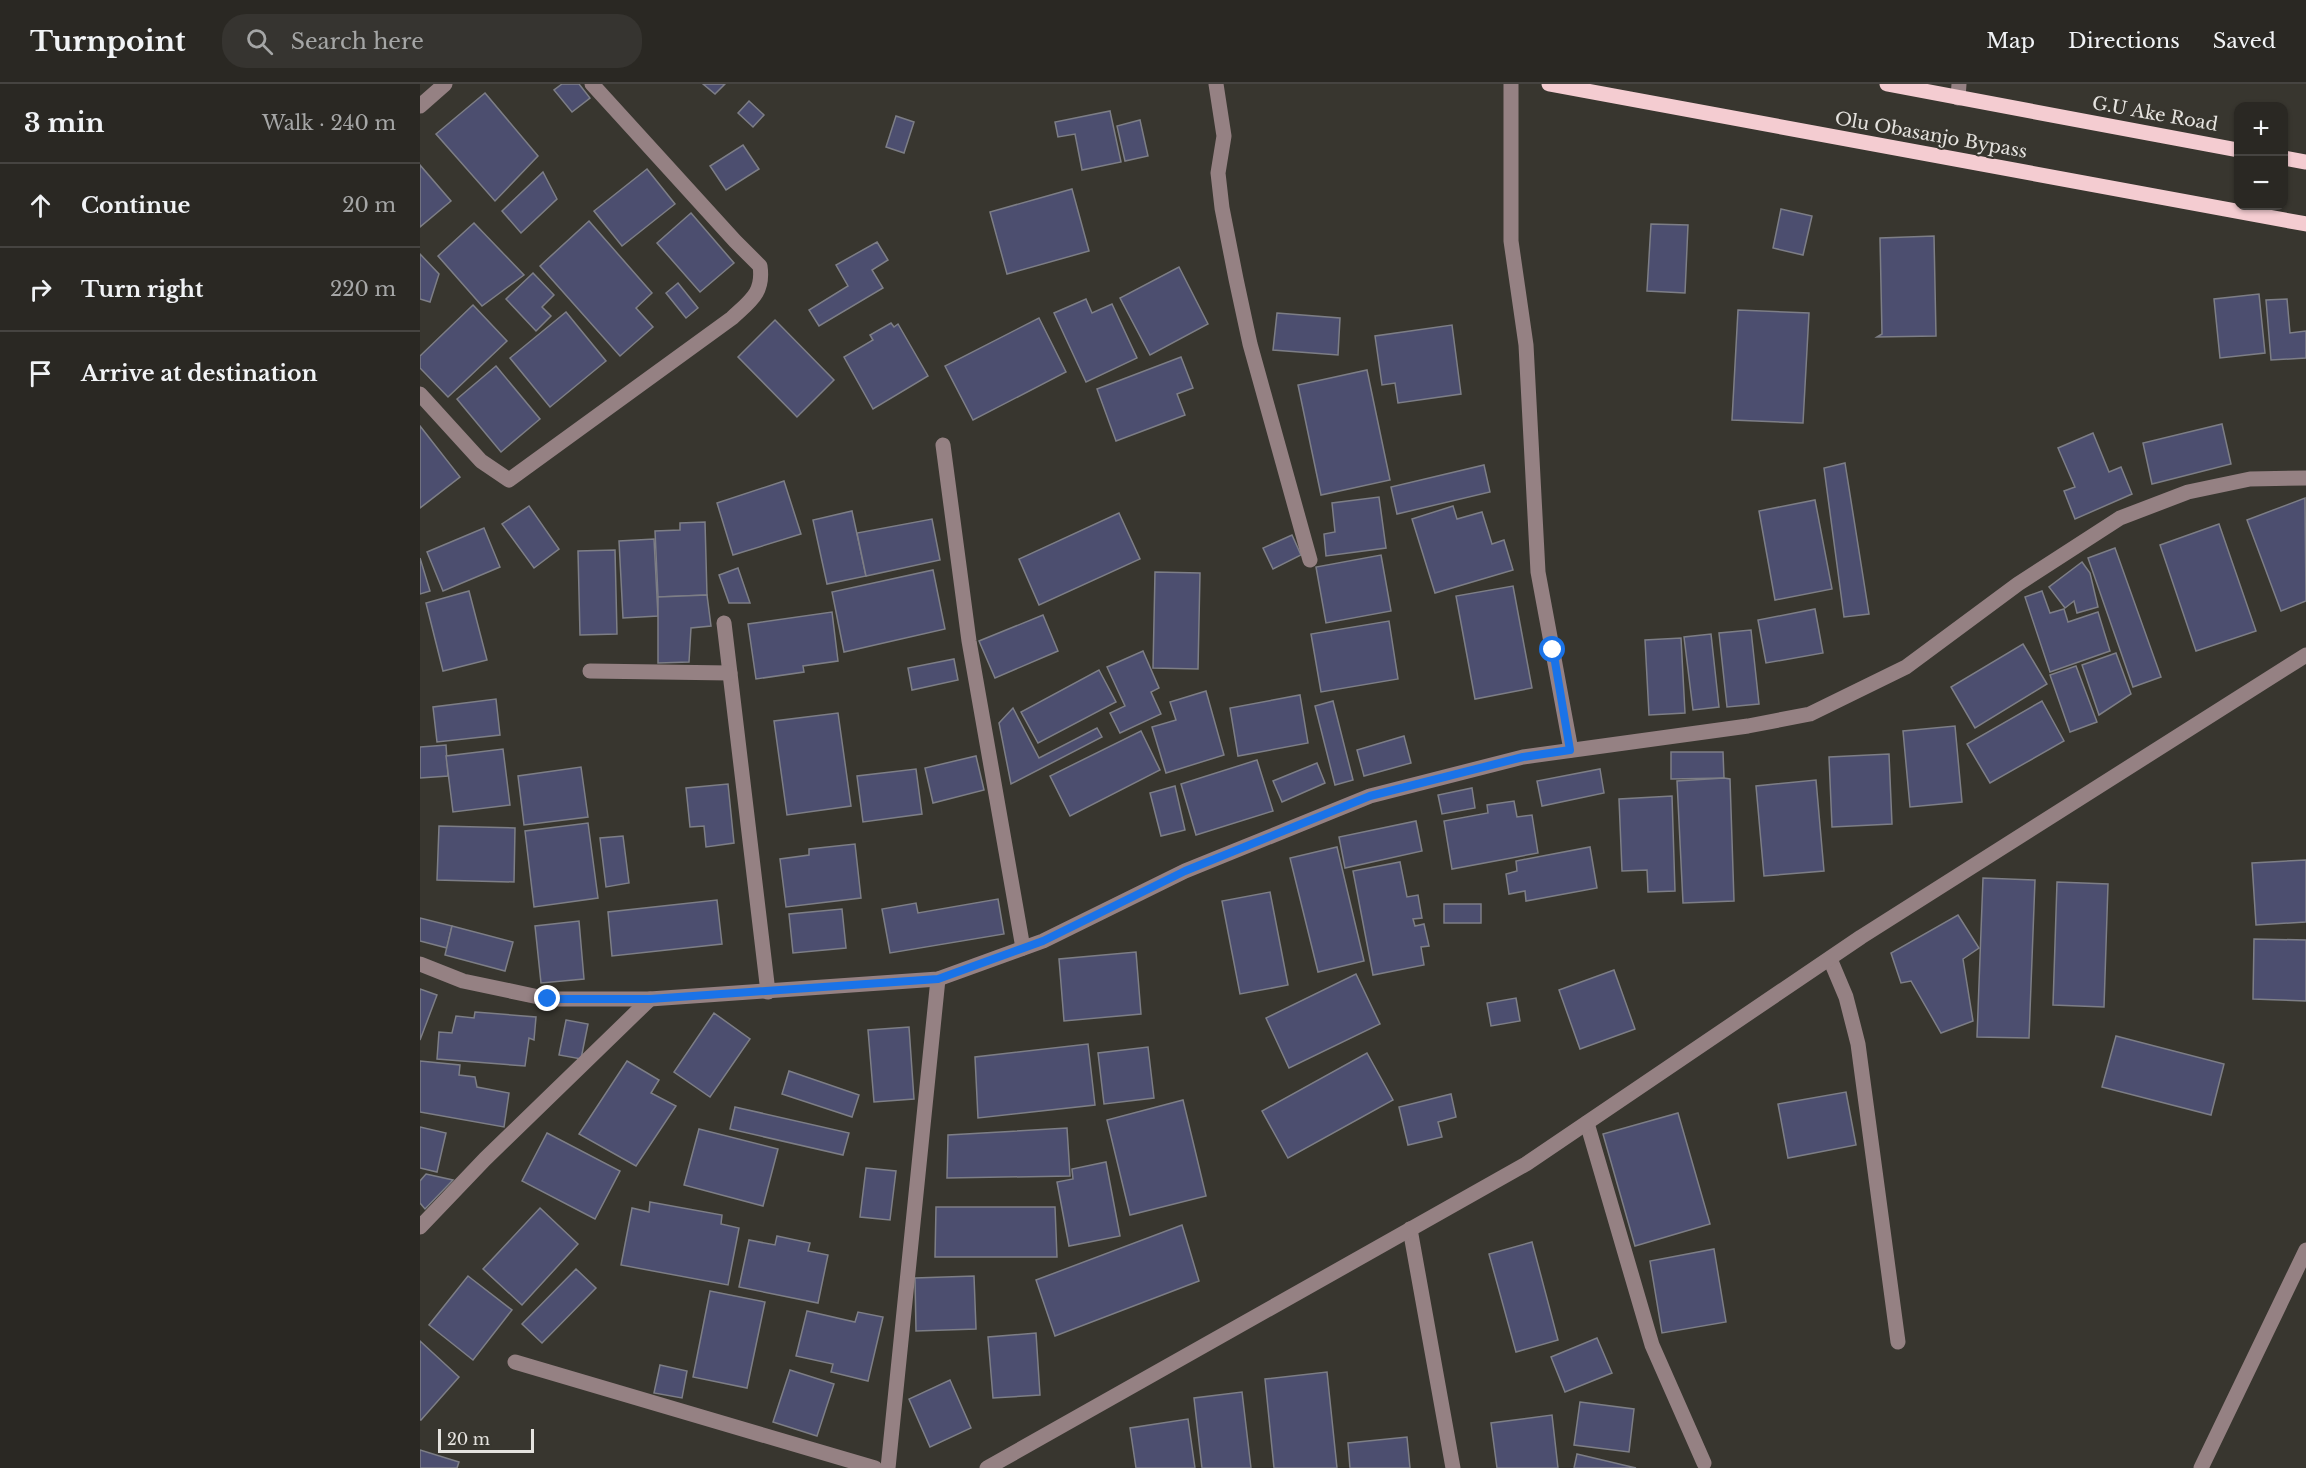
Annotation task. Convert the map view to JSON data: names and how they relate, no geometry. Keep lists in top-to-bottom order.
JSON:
{
  "streets": {
    "main road": ["G.U Ake Road", "Olu Obasanjo Bypass"]
  },
  "scale_bar": "20 m",
  "page": {
    "header": "Turnpoint",
    "search": "Search here",
    "nav": ["Map", "Directions", "Saved"],
    "heading": ["3 min", "Walk · 240 m"],
    "map_buttons": ["+", "−"],
    "list": [
      ["Continue", "20 m"],
      ["Turn right", "220 m"],
      "Arrive at destination"
    ],
    "scale": "20 m"
  }
}
